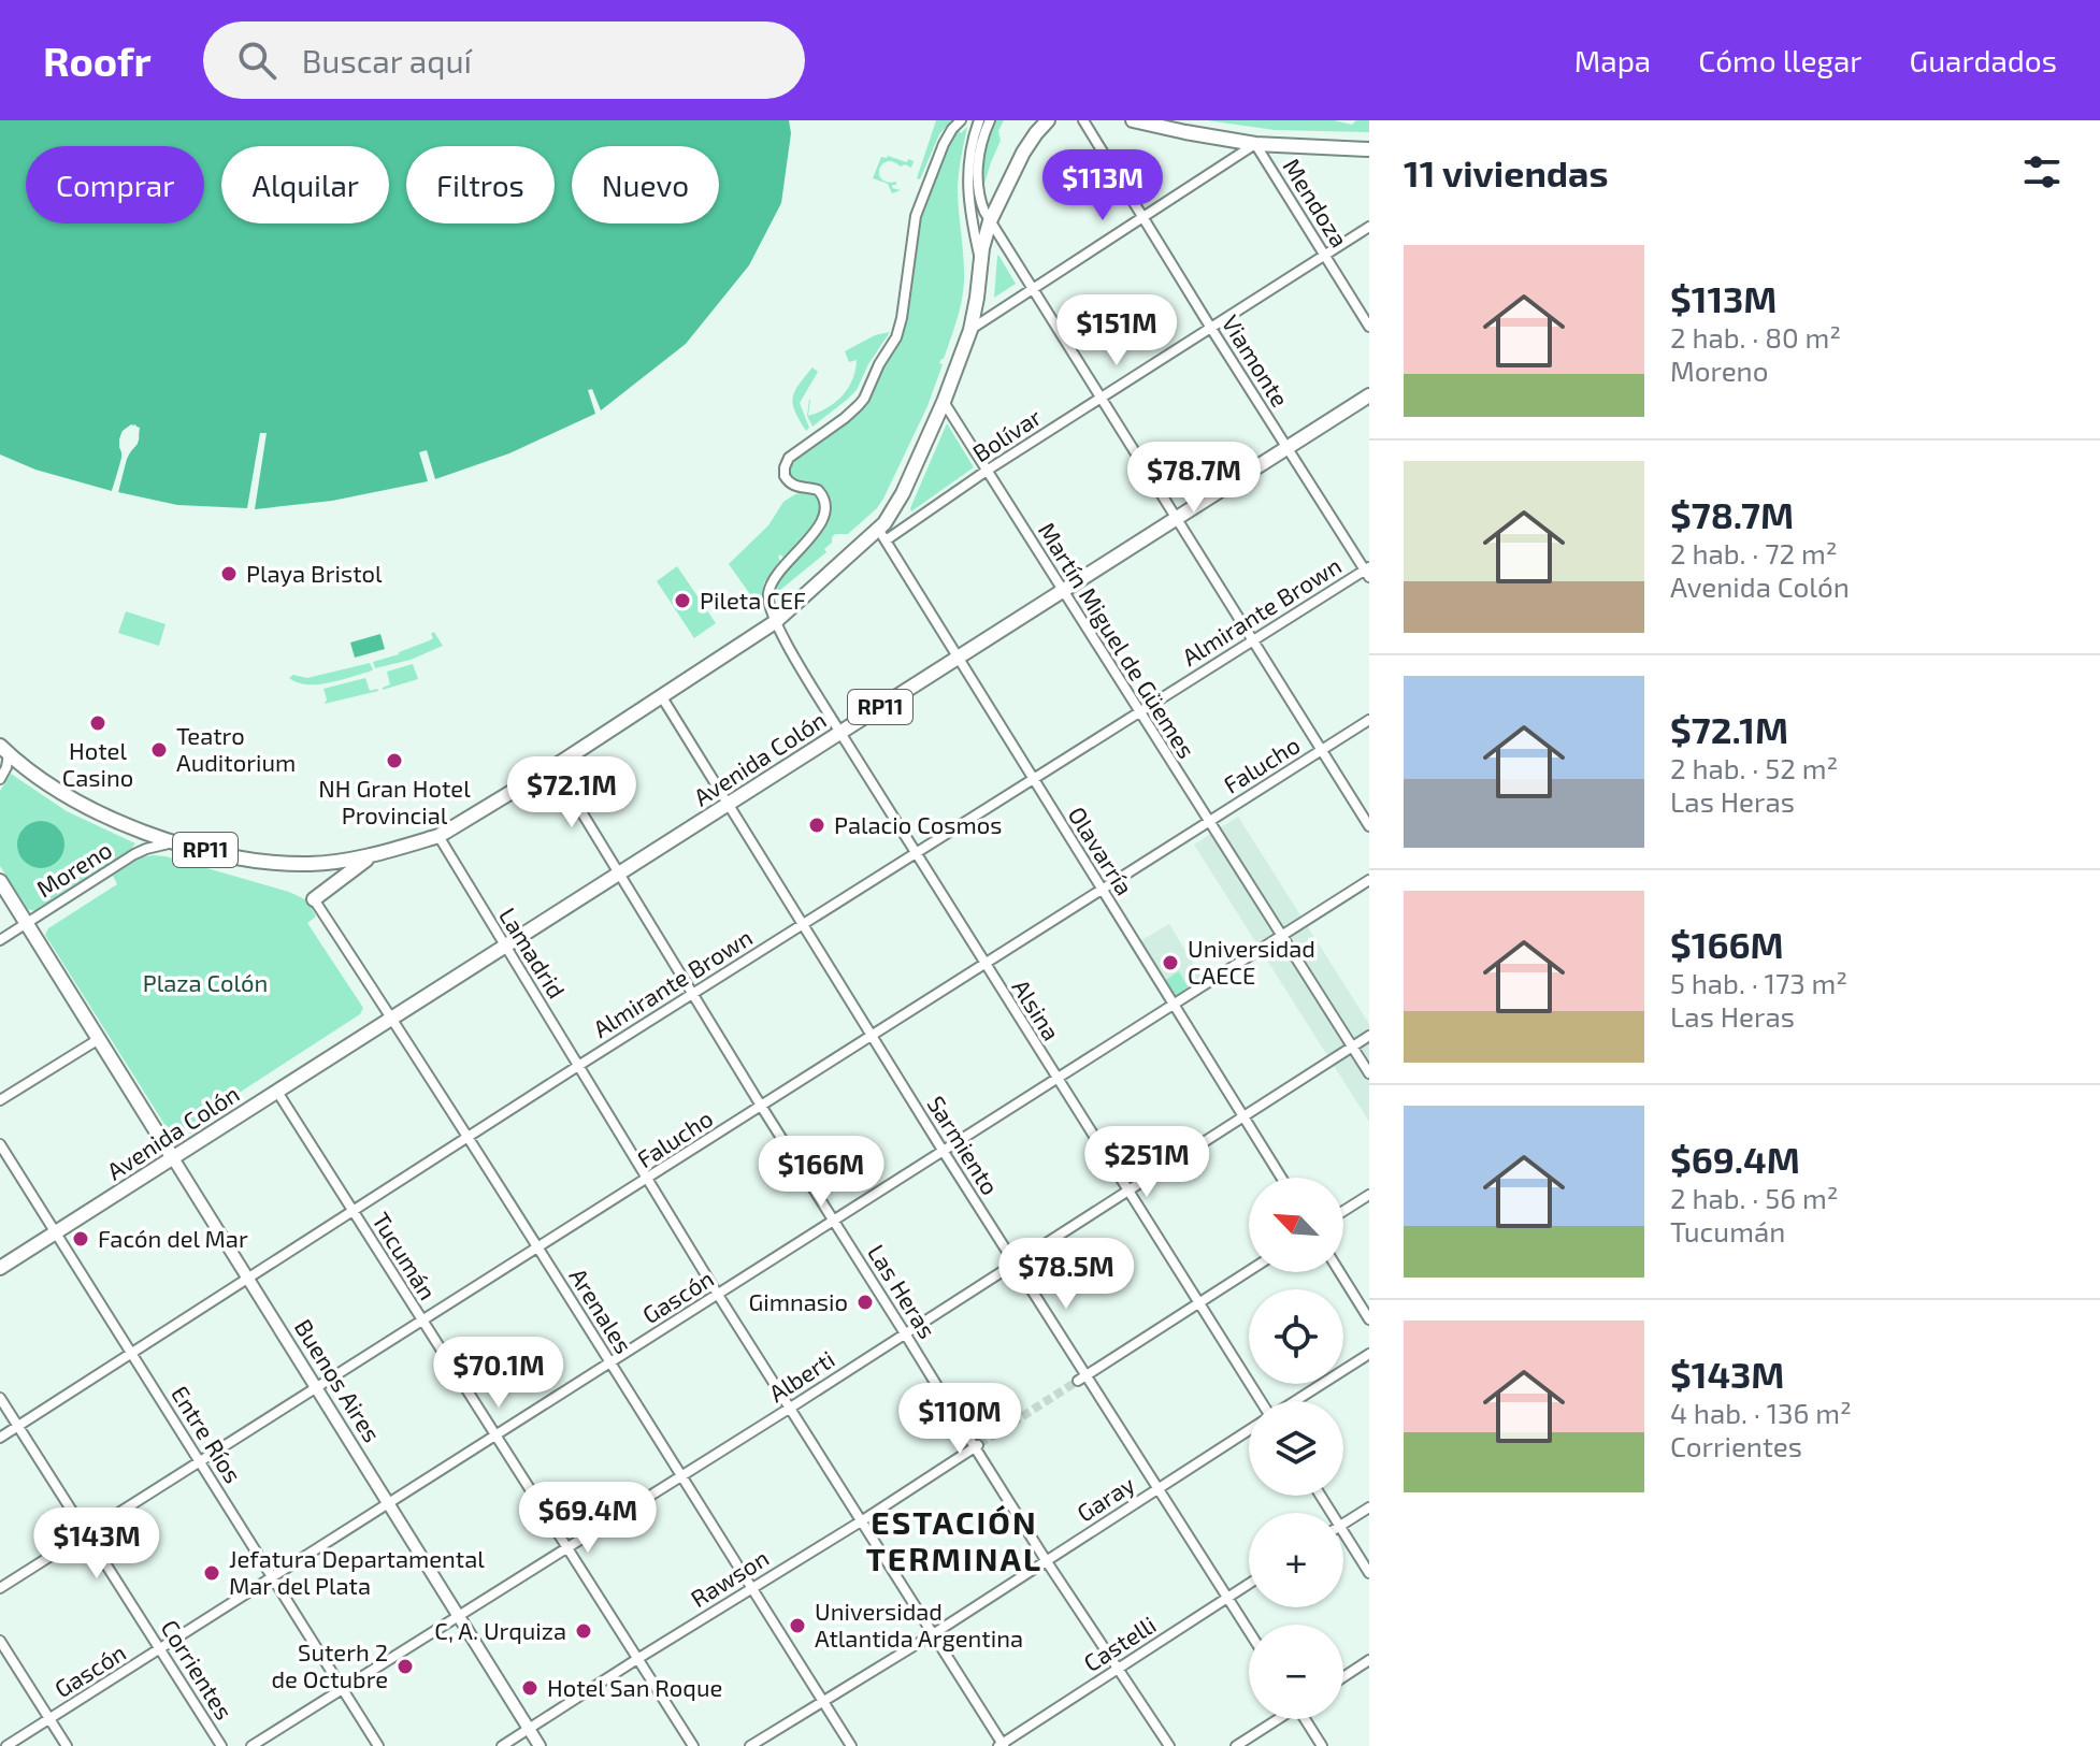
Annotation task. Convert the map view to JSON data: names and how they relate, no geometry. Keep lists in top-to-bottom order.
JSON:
{
  "streets": {
    "main road": ["RP11", "Avenida Colón", "Buenos Aires"],
    "street": [
      "Mendoza",
      "Viamonte",
      "Bolívar",
      "Almirante Brown",
      "Martín Miguel de Güemes",
      "Falucho",
      "Olavarría",
      "Moreno",
      "Lamadrid",
      "Alsina",
      "Sarmiento",
      "Tucumán",
      "Las Heras",
      "Gascón",
      "Arenales",
      "Alberti",
      "Entre Ríos",
      "Garay",
      "Rawson",
      "Castelli",
      "Corrientes"
    ]
  },
  "crossings": [
    ["Mendoza", "Bolívar"],
    ["Viamonte", "Bolívar"],
    ["Viamonte", "Almirante Brown"],
    ["Viamonte", "Avenida Colón"],
    ["Bolívar", "Martín Miguel de Güemes"],
    ["Bolívar", "RP11"],
    ["Bolívar", "Olavarría"],
    ["Almirante Brown", "Martín Miguel de Güemes"],
    ["Almirante Brown", "Olavarría"],
    ["Almirante Brown", "Lamadrid"],
    ["Almirante Brown", "Alsina"],
    ["Almirante Brown", "Sarmiento"],
    ["Almirante Brown", "Tucumán"],
    ["Almirante Brown", "Las Heras"],
    ["Almirante Brown", "Arenales"],
    ["Almirante Brown", "Buenos Aires"],
    ["Almirante Brown", "Entre Ríos"],
    ["Almirante Brown", "Corrientes"],
    ["Martín Miguel de Güemes", "RP11"],
    ["Martín Miguel de Güemes", "Avenida Colón"],
    ["Martín Miguel de Güemes", "Falucho"],
    ["Martín Miguel de Güemes", "Gascón"],
    ["Martín Miguel de Güemes", "Alberti"],
    ["RP11", "Olavarría"],
    ["RP11", "Moreno"],
    ["RP11", "Lamadrid"],
    ["RP11", "Alsina"],
    ["RP11", "Sarmiento"],
    ["RP11", "Las Heras"],
    ["RP11", "Arenales"],
    ["Avenida Colón", "Olavarría"],
    ["Avenida Colón", "Lamadrid"],
    ["Avenida Colón", "Alsina"],
    ["Avenida Colón", "Sarmiento"],
    ["Avenida Colón", "Tucumán"],
    ["Avenida Colón", "Las Heras"],
    ["Avenida Colón", "Arenales"],
    ["Avenida Colón", "Buenos Aires"],
    ["Avenida Colón", "Entre Ríos"],
    ["Falucho", "Olavarría"],
    ["Falucho", "Lamadrid"],
    ["Falucho", "Alsina"],
    ["Falucho", "Sarmiento"],
    ["Falucho", "Tucumán"],
    ["Falucho", "Las Heras"],
    ["Falucho", "Arenales"],
    ["Falucho", "Buenos Aires"],
    ["Falucho", "Entre Ríos"],
    ["Falucho", "Corrientes"],
    ["Olavarría", "Gascón"],
    ["Olavarría", "Alberti"],
    ["Moreno", "Buenos Aires"],
    ["Lamadrid", "Gascón"],
    ["Lamadrid", "Alberti"],
    ["Lamadrid", "Garay"],
    ["Lamadrid", "Rawson"],
    ["Lamadrid", "Castelli"],
    ["Alsina", "Gascón"],
    ["Alsina", "Alberti"],
    ["Sarmiento", "Gascón"],
    ["Sarmiento", "Alberti"],
    ["Sarmiento", "Garay"],
    ["Sarmiento", "Castelli"],
    ["Tucumán", "Gascón"],
    ["Tucumán", "Alberti"],
    ["Tucumán", "Rawson"],
    ["Las Heras", "Gascón"],
    ["Las Heras", "Alberti"],
    ["Las Heras", "Garay"],
    ["Las Heras", "Rawson"],
    ["Las Heras", "Castelli"],
    ["Gascón", "Arenales"],
    ["Gascón", "Buenos Aires"],
    ["Gascón", "Entre Ríos"],
    ["Gascón", "Corrientes"],
    ["Arenales", "Alberti"],
    ["Arenales", "Garay"],
    ["Arenales", "Rawson"],
    ["Alberti", "Buenos Aires"],
    ["Alberti", "Entre Ríos"],
    ["Buenos Aires", "Rawson"]
  ],
  "districts": ["ESTACIÓN TERMINAL"],
  "parks": ["Plaza Colón"],
  "places": [
    "Playa Bristol",
    "Pileta CEF",
    "Hotel Casino",
    "Teatro Auditorium",
    "NH Gran Hotel Provincial",
    "Palacio Cosmos",
    "Universidad CAECE",
    "Facón del Mar",
    "Gimnasio",
    "Jefatura Departamental Mar del Plata",
    "Universidad Atlantida Argentina",
    "C, A. Urquiza",
    "Suterh 2 de Octubre",
    "Hotel San Roque"
  ],
  "north": "top left",
  "page": {
    "header": "Roofr",
    "search": "Buscar aquí",
    "nav": ["Mapa", "Cómo llegar", "Guardados"],
    "heading": "11 viviendas",
    "chip": [
      "Comprar",
      "Alquilar",
      "Filtros",
      "Nuevo"
    ],
    "price": [
      "$113M",
      "$151M",
      "$78.7M",
      "$72.1M",
      "$251M",
      "$166M",
      "$78.5M",
      "$70.1M",
      "$110M",
      "$69.4M",
      "$143M"
    ],
    "list": [
      {
        "name": "$113M",
        "note": "2 hab. · 80 m² · Moreno"
      },
      {
        "name": "$78.7M",
        "note": "2 hab. · 72 m² · Avenida Colón"
      },
      {
        "name": "$72.1M",
        "note": "2 hab. · 52 m² · Las Heras"
      },
      {
        "name": "$166M",
        "note": "5 hab. · 173 m² · Las Heras"
      },
      {
        "name": "$69.4M",
        "note": "2 hab. · 56 m² · Tucumán"
      },
      {
        "name": "$143M",
        "note": "4 hab. · 136 m² · Corrientes"
      }
    ],
    "map_buttons": ["+", "−"]
  }
}
